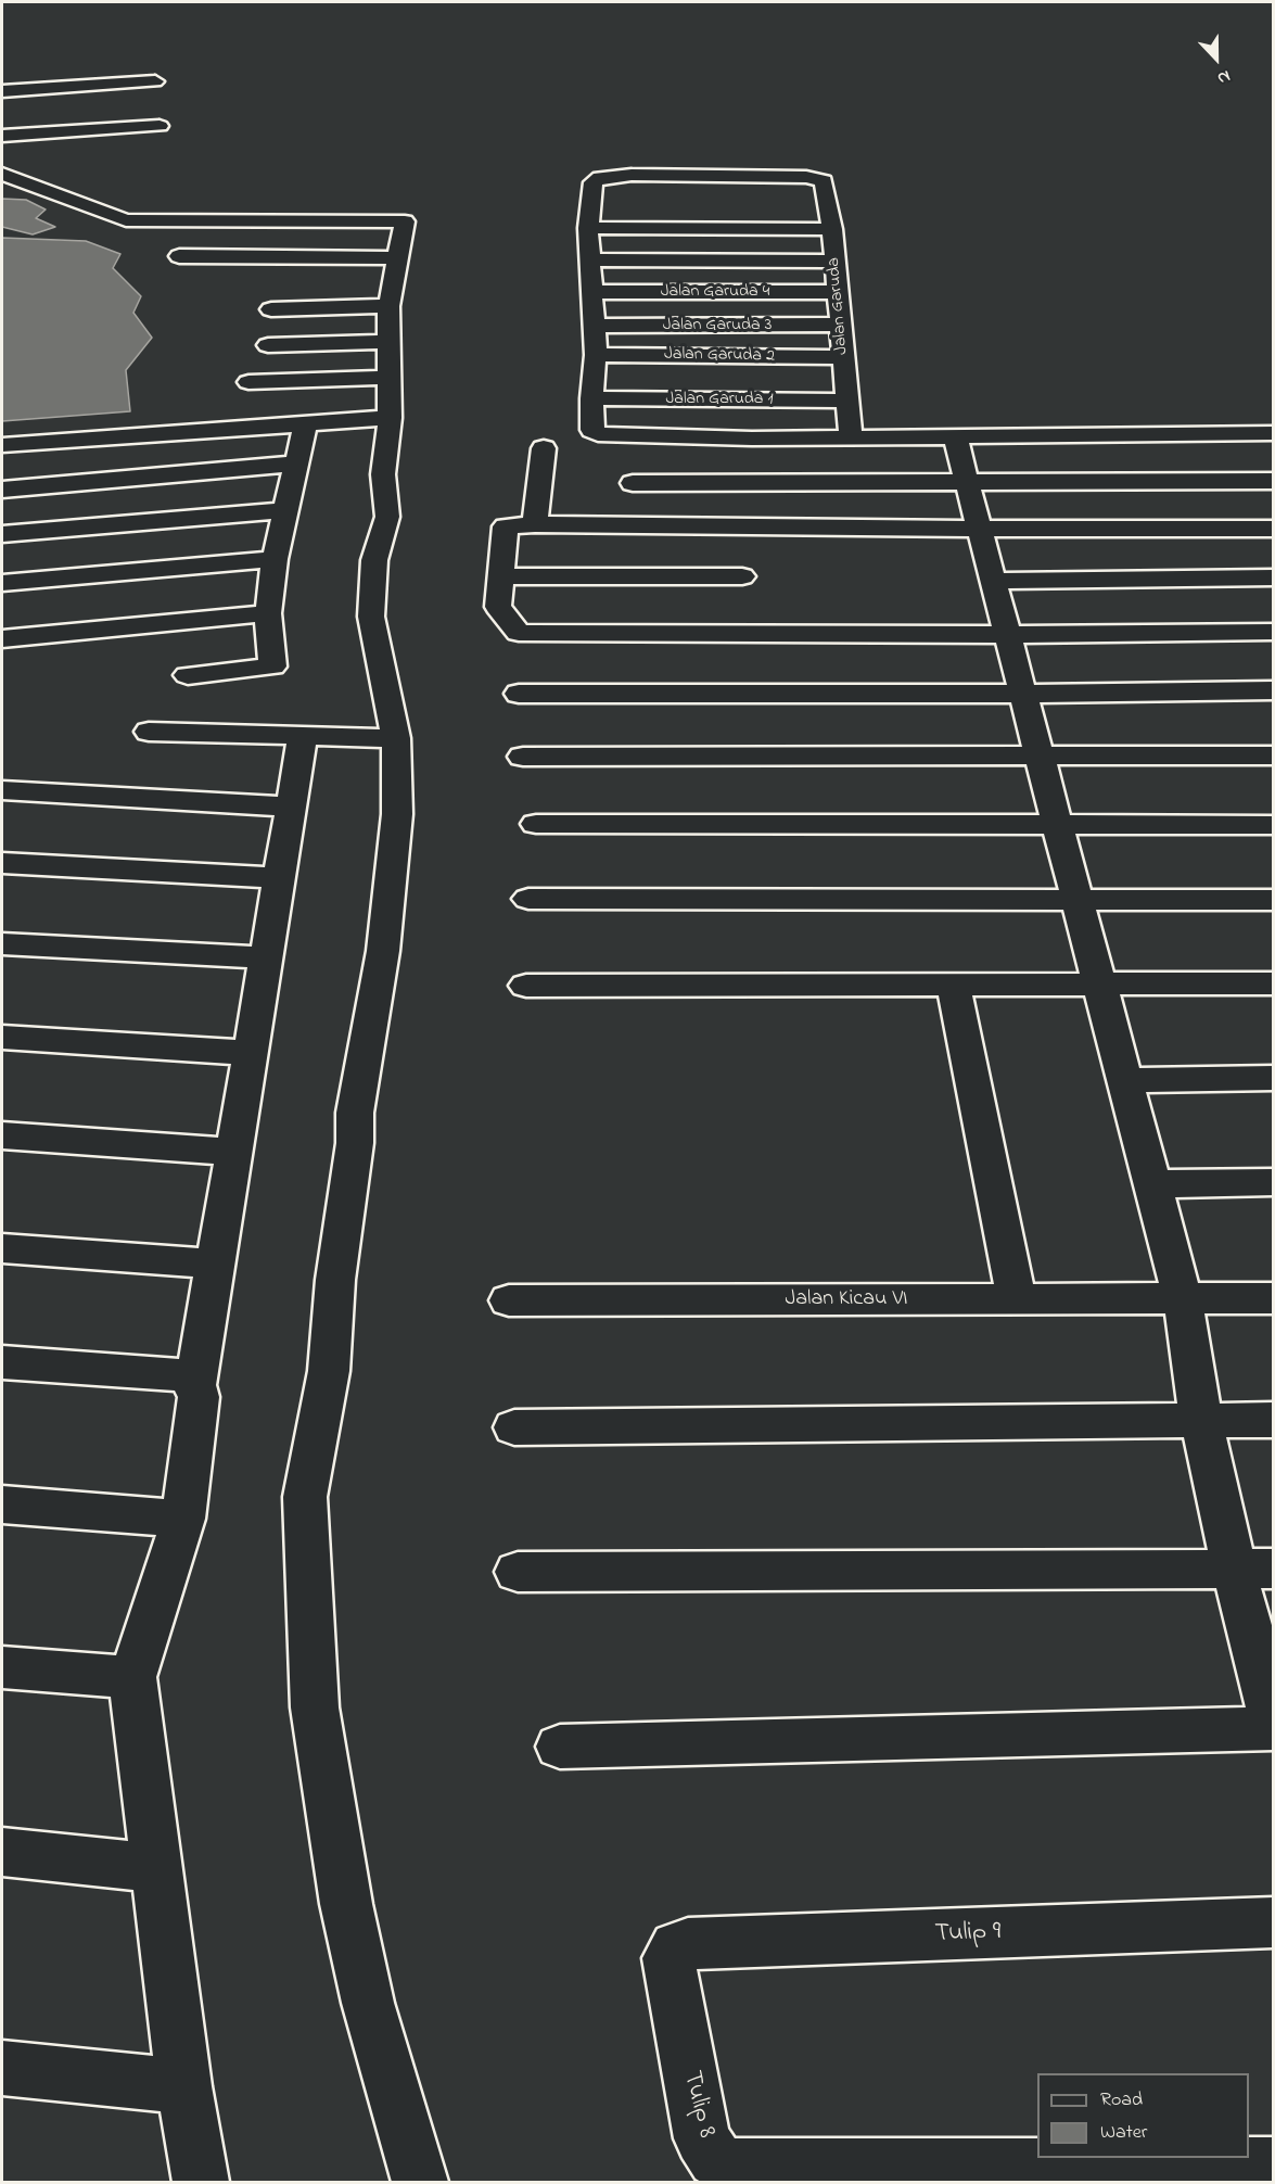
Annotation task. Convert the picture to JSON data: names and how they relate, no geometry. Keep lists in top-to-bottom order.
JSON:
{
  "streets": {
    "street": [
      "Jalan Garuda 4",
      "Jalan Garuda",
      "Jalan Garuda 3",
      "Jalan Garuda 2",
      "Jalan Garuda 1",
      "Jalan Kicau VI",
      "Tulip 9",
      "Tulip 8"
    ]
  },
  "crossings": [
    ["Jalan Garuda 4", "Jalan Garuda"],
    ["Jalan Garuda", "Jalan Garuda 3"],
    ["Jalan Garuda", "Jalan Garuda 2"],
    ["Jalan Garuda", "Jalan Garuda 1"],
    ["Tulip 9", "Tulip 8"]
  ],
  "legend": ["Road", "Water"],
  "north": "bottom"
}
